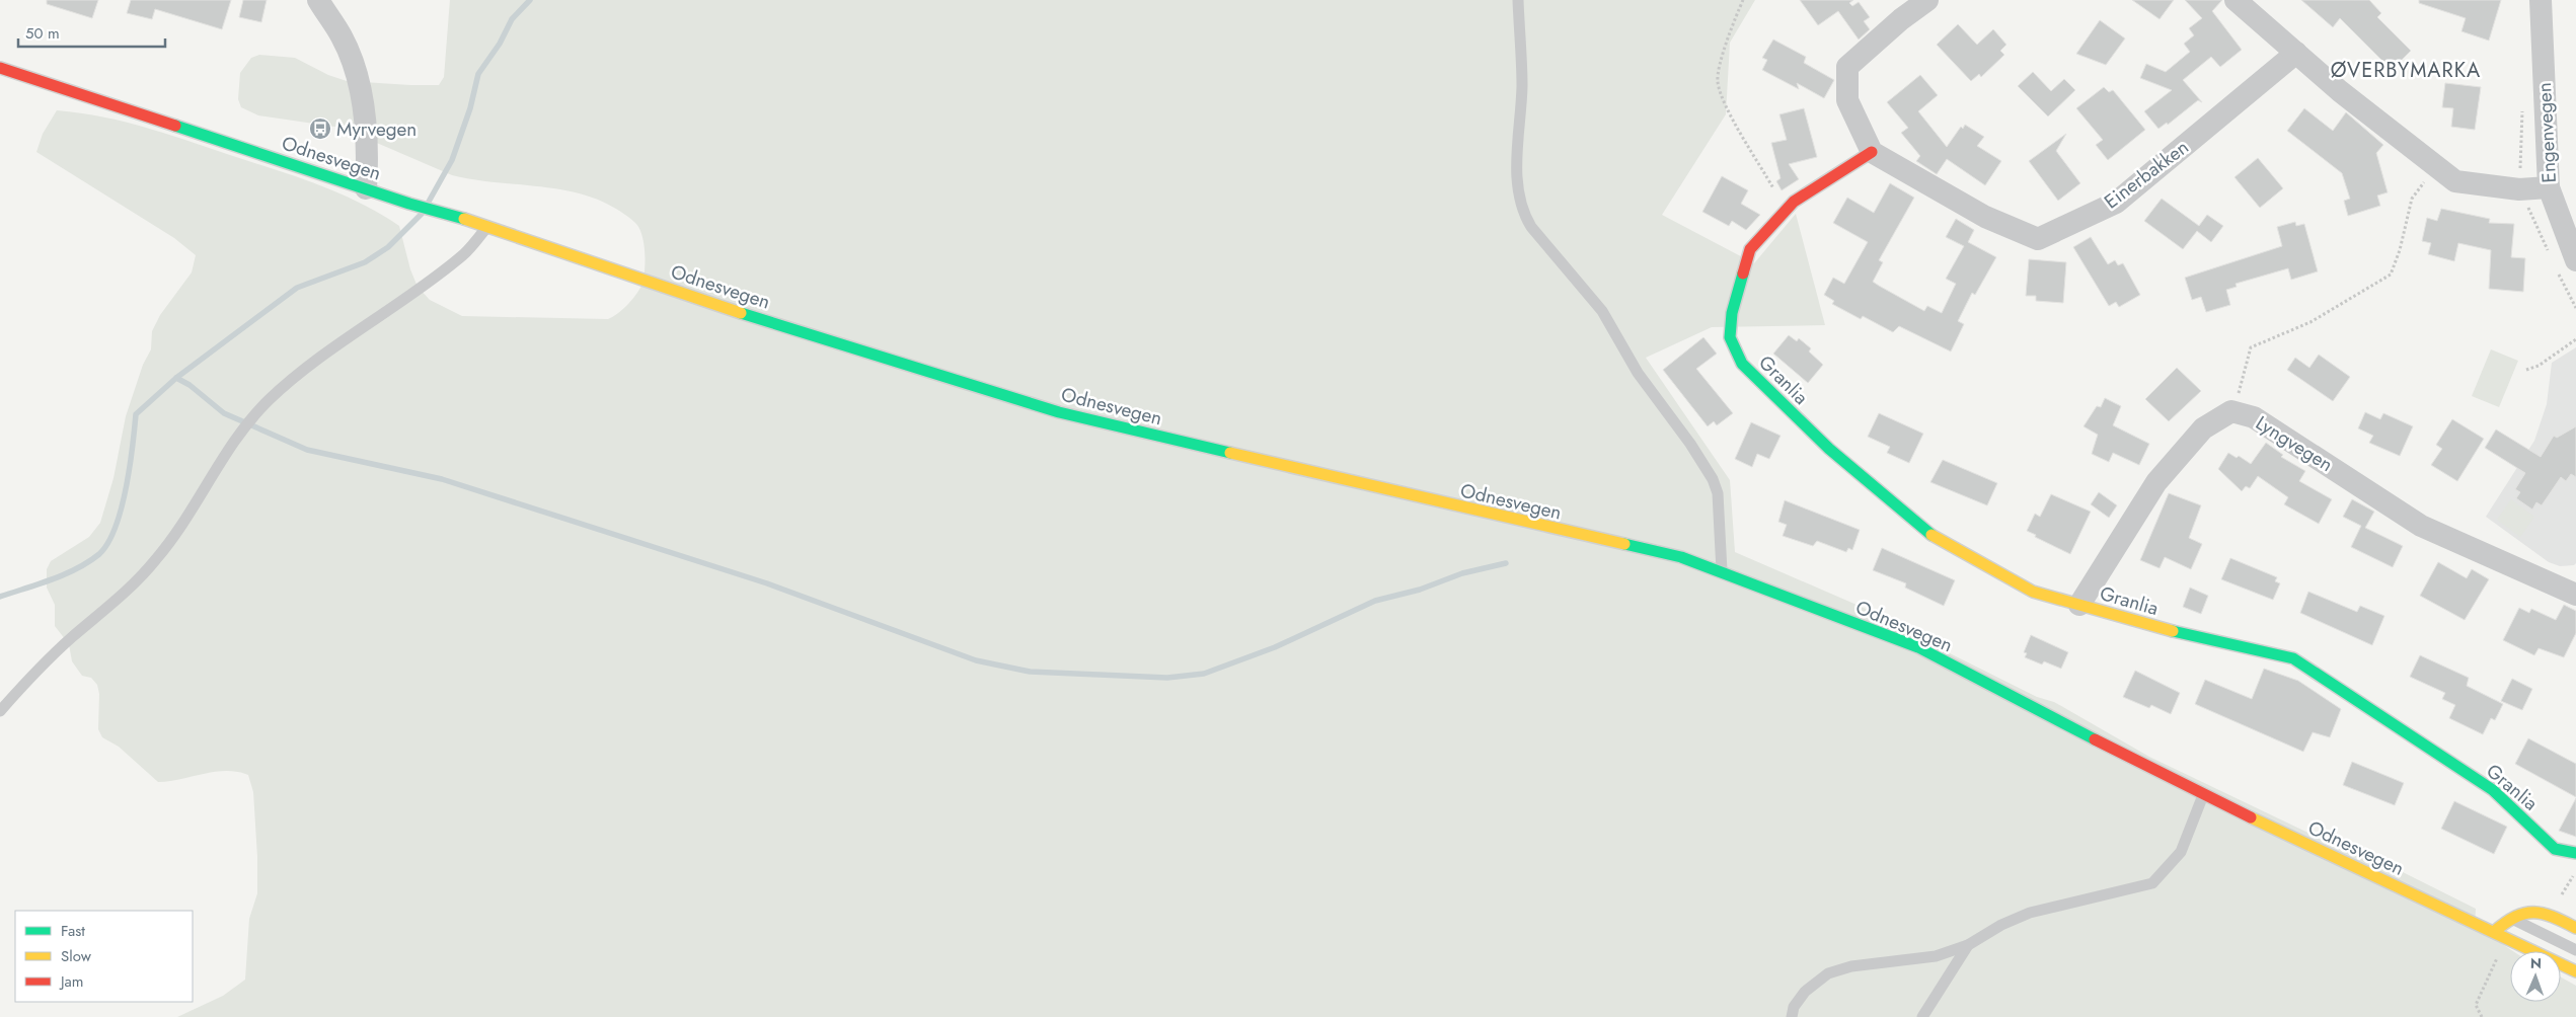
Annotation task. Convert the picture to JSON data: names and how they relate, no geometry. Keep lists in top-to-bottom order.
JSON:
{
  "streets": {
    "main road": ["Odnesvegen", "Granlia"],
    "street": ["Engenvegen", "Einerbakken", "Lyngvegen"]
  },
  "crossings": [
    ["Granlia", "Lyngvegen"]
  ],
  "districts": ["ØVERBYMARKA"],
  "places": {
    "bus stop": ["Myrvegen"]
  },
  "legend": ["Fast", "Slow", "Jam"],
  "scale_bar": "50 m",
  "north": "top"
}
